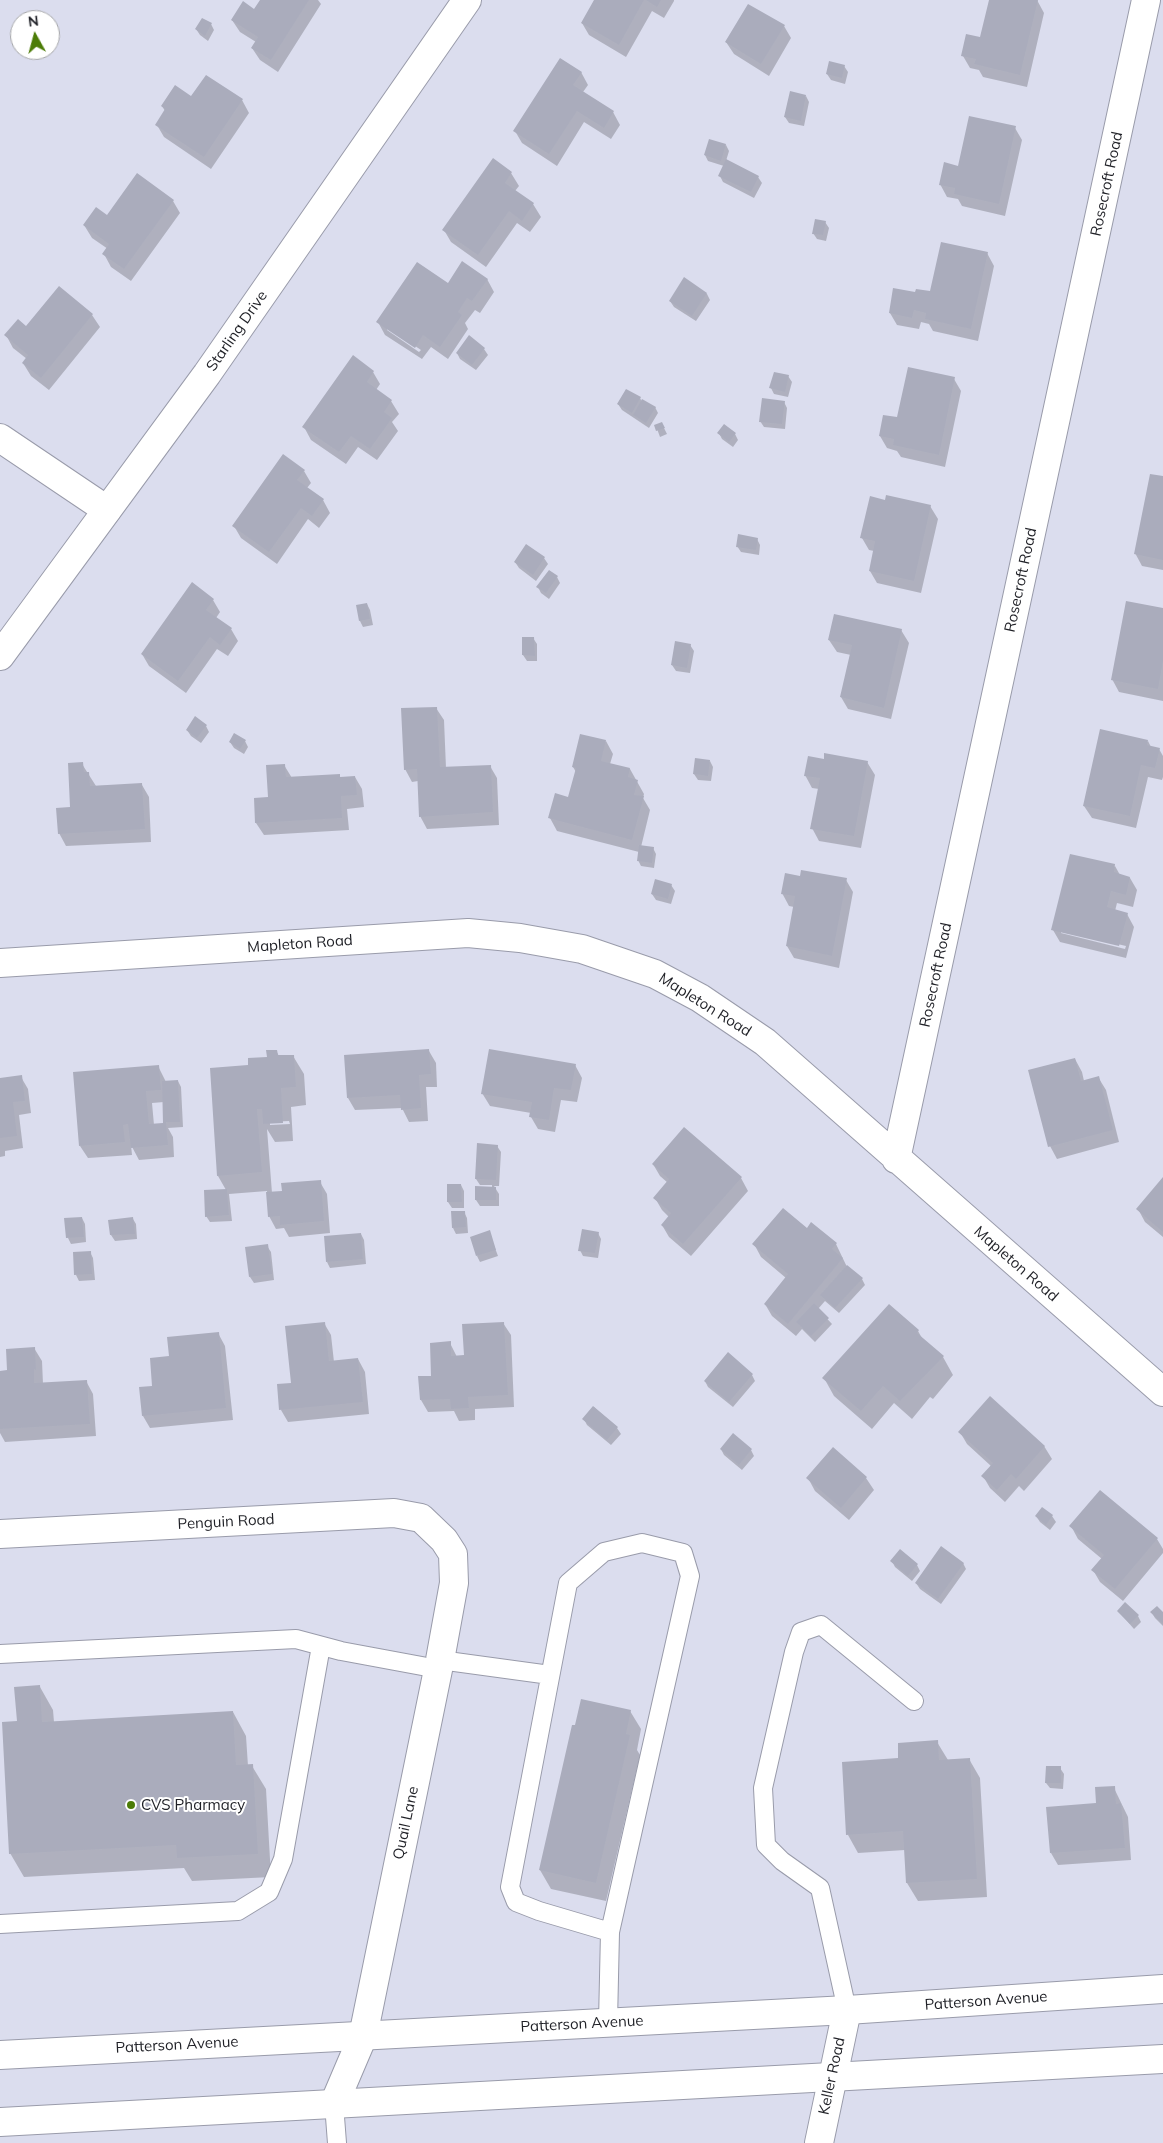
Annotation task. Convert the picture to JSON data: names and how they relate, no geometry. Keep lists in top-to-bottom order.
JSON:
{
  "streets": {
    "street": [
      "Rosecroft Road",
      "Starling Drive",
      "Mapleton Road",
      "Penguin Road",
      "Quail Lane",
      "Patterson Avenue",
      "Keller Road"
    ]
  },
  "crossings": [
    ["Rosecroft Road", "Mapleton Road"],
    ["Penguin Road", "Quail Lane"],
    ["Quail Lane", "Patterson Avenue"],
    ["Patterson Avenue", "Keller Road"]
  ],
  "places": ["CVS Pharmacy"],
  "north": "top"
}
